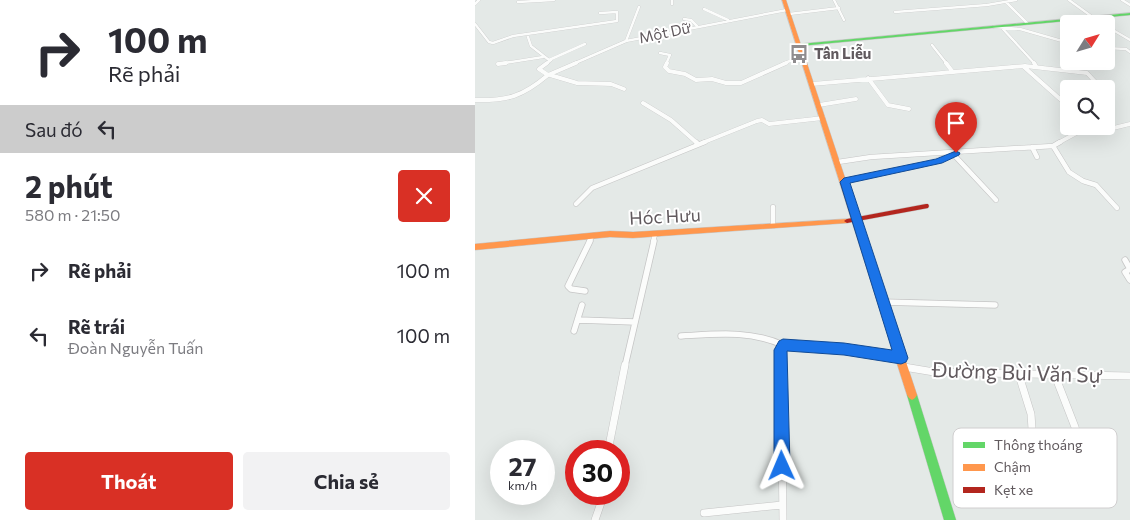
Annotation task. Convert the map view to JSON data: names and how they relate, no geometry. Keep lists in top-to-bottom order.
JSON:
{
  "streets": {
    "street": ["Một Dữ", "Hóc Hưu", "Đường Bùi Văn Sự"]
  },
  "places": {
    "bus stop": ["Tân Liễu"]
  },
  "legend": ["Thông thoáng", "Chậm", "Kẹt xe"],
  "north": "top right",
  "page": {
    "turn": ["100 m", "Rẽ phải"],
    "then": "Sau đó",
    "heading": ["2 phút", "580 m · 21:50"],
    "list": [
      {
        "name": "Rẽ phải",
        "value": "100 m"
      },
      {
        "name": "Rẽ trái",
        "note": "Đoàn Nguyễn Tuấn",
        "value": "100 m"
      }
    ],
    "speed": "27 km/h",
    "limit": "30",
    "buttons": ["Thoát", "Chia sẻ"]
  }
}
